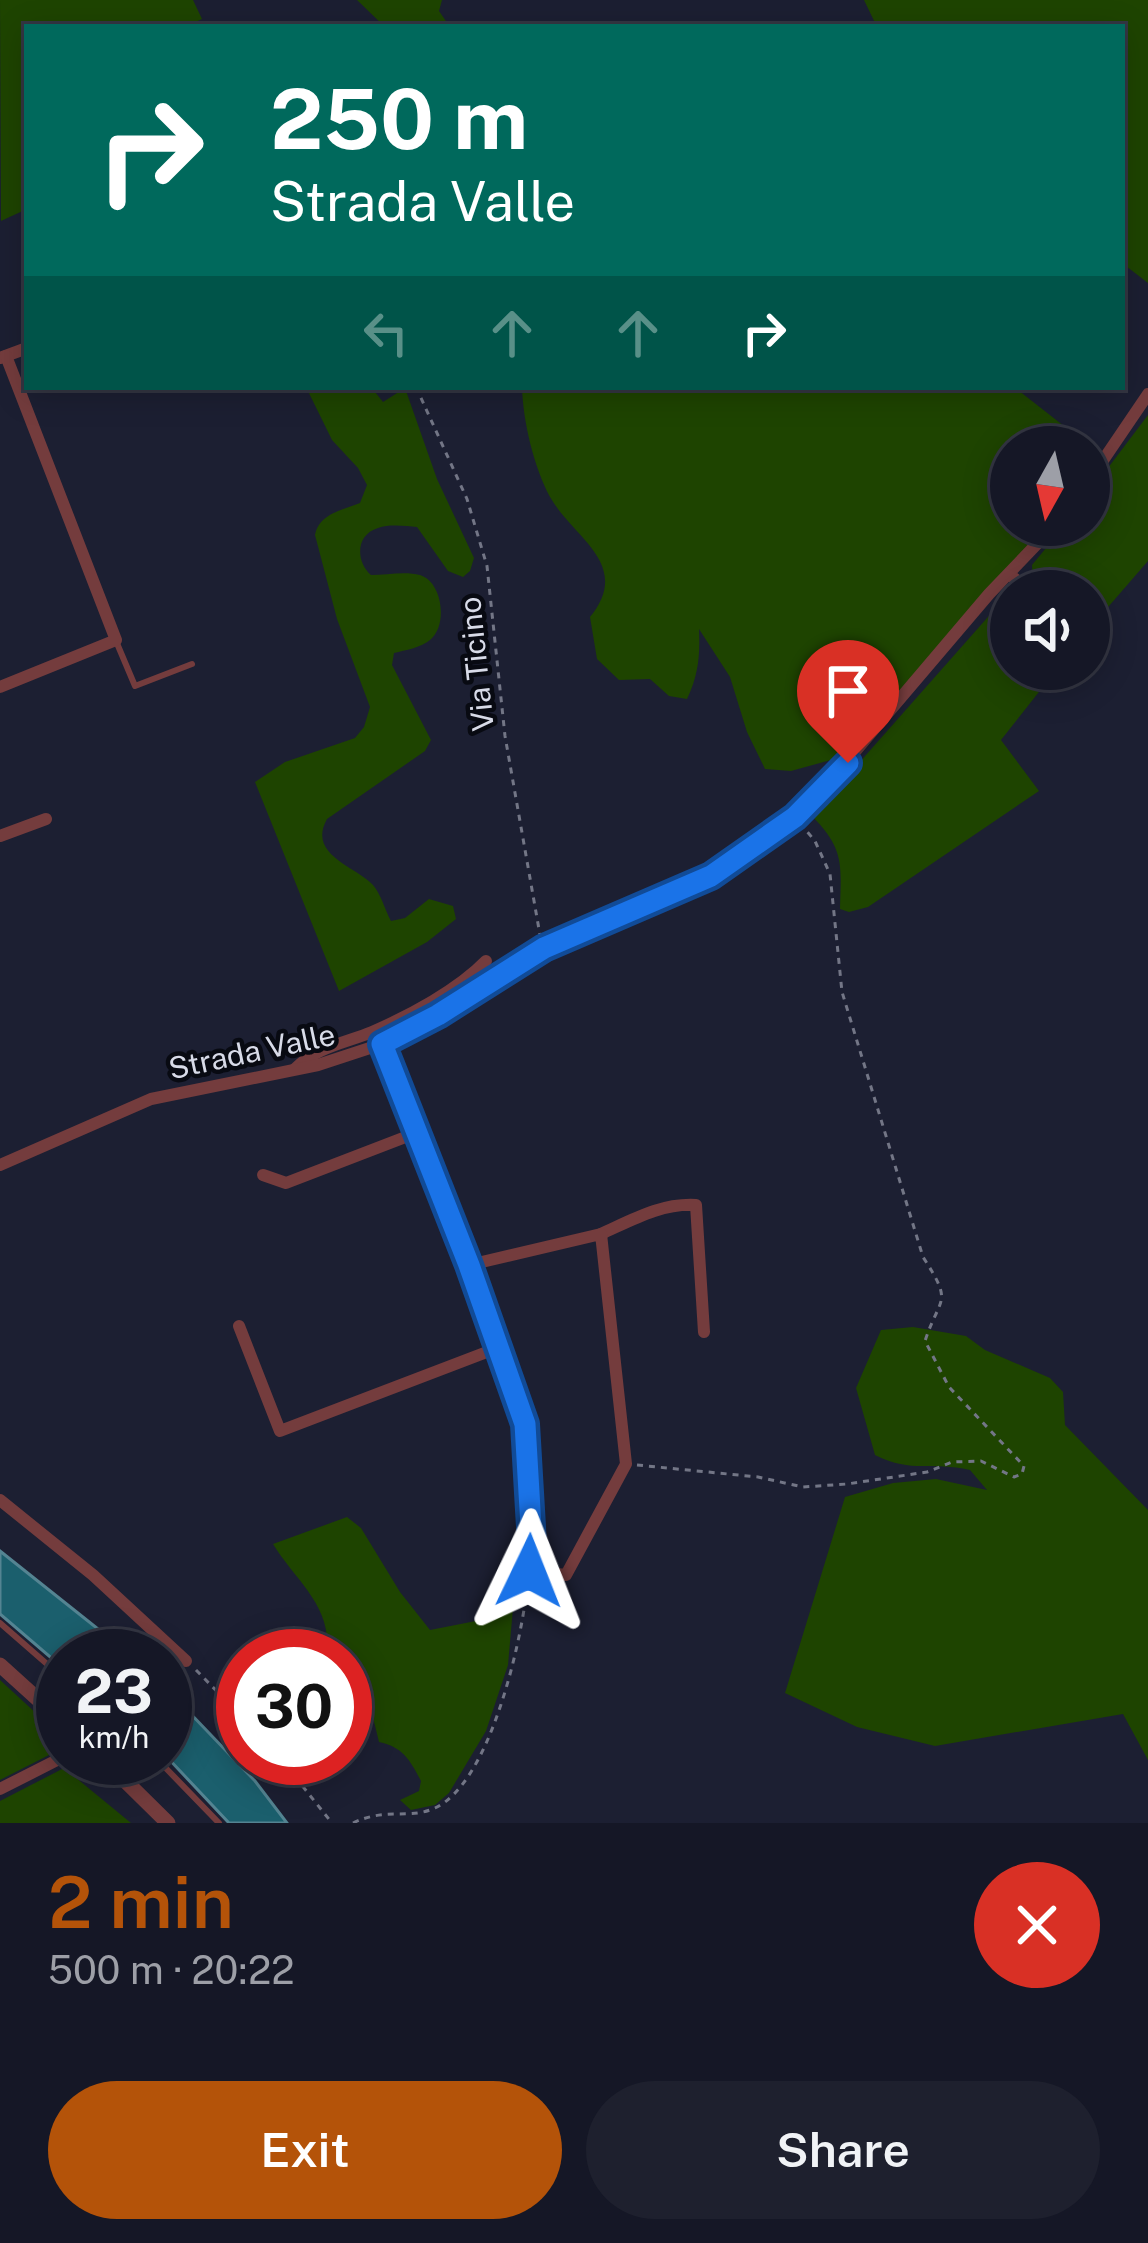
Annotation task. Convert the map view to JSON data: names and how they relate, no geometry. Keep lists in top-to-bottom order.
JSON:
{
  "streets": {
    "street": ["Strada Valle"],
    "path": ["Via Ticino"]
  },
  "crossings": [
    ["Via Ticino", "Strada Valle"]
  ],
  "north": "bottom",
  "page": {
    "turn": ["250 m", "Strada Valle"],
    "speed": "23 km/h",
    "limit": "30",
    "heading": ["2 min", "500 m · 20:22"],
    "buttons": ["Exit", "Share"]
  }
}
